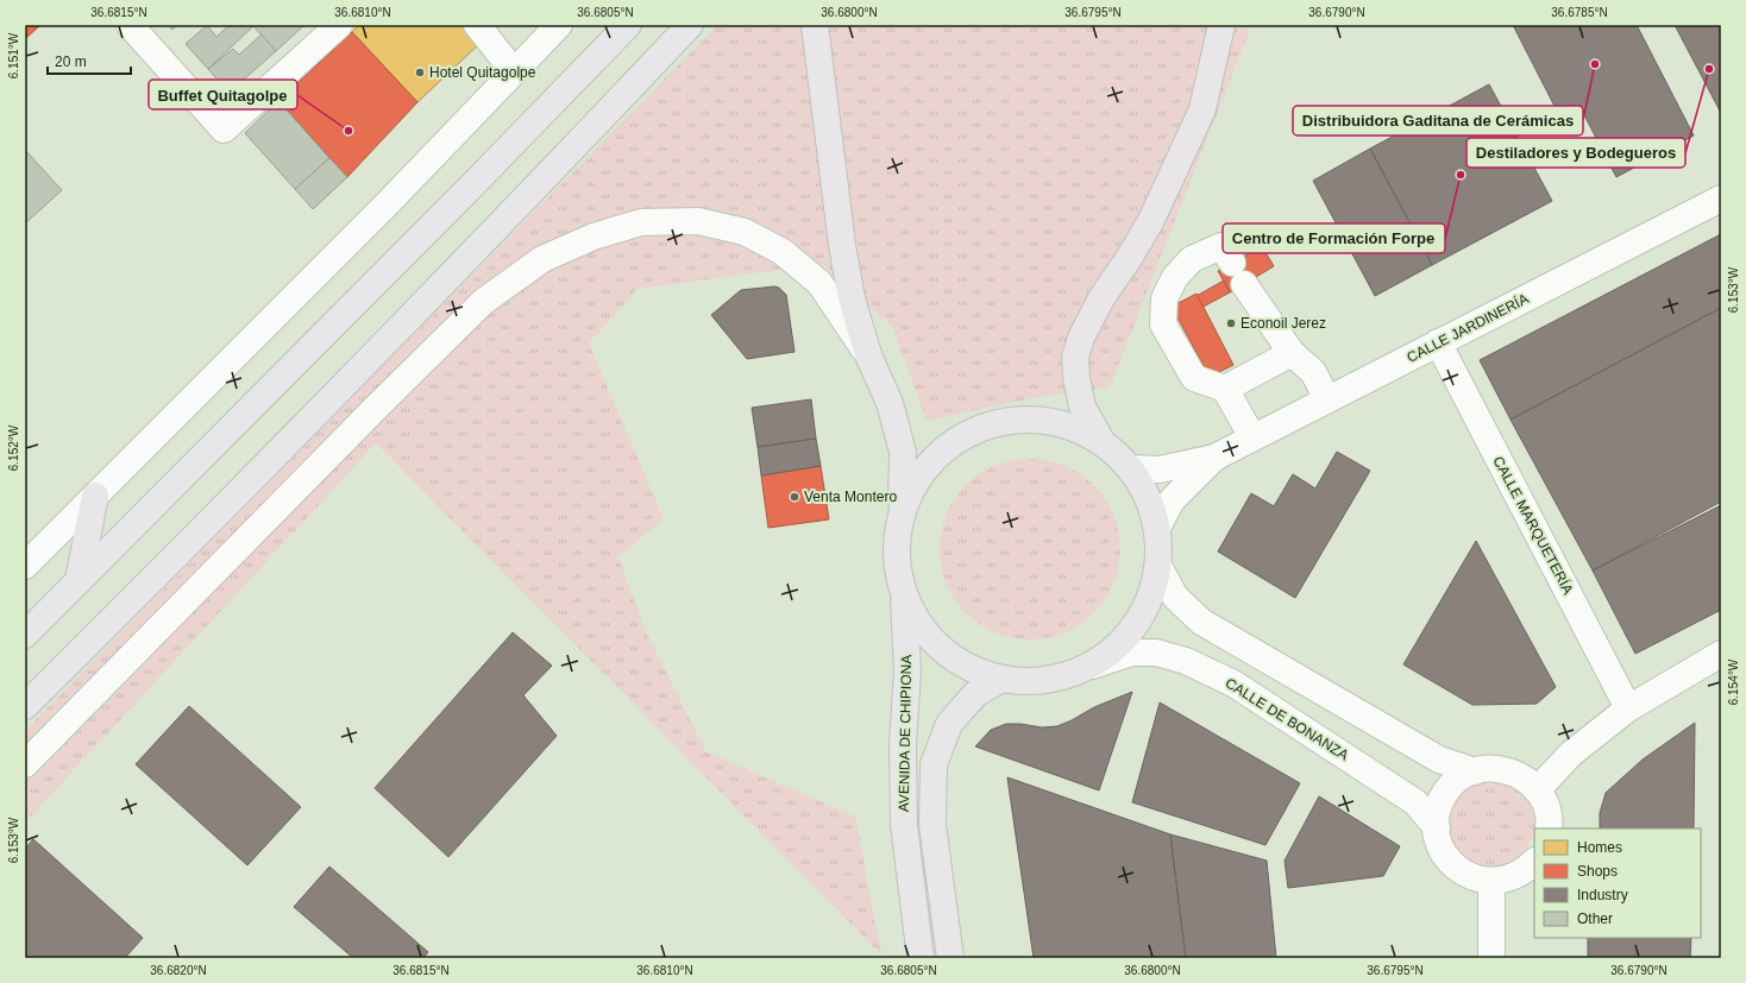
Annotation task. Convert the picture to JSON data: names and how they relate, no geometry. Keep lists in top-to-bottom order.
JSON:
{
  "streets": {
    "main road": ["AVENIDA DE CHIPIONA"],
    "street": ["CALLE JARDINERÍA", "CALLE MARQUETERÍA", "CALLE DE BONANZA"]
  },
  "crossings": [
    ["CALLE JARDINERÍA", "CALLE MARQUETERÍA"]
  ],
  "places": [
    "Distribuidora Gaditana de Cerámicas",
    "Destiladores y Bodegueros",
    "Hotel Quitagolpe",
    "Buffet Quitagolpe",
    "Centro de Formación Forpe",
    "Econoil Jerez",
    "Venta Montero"
  ],
  "legend": [
    "Homes",
    "Shops",
    "Industry",
    "Other"
  ],
  "scale_bar": "20 m",
  "coordinates": [
    "36.6815°N",
    "36.6810°N",
    "36.6805°N",
    "36.6800°N",
    "36.6795°N",
    "36.6790°N",
    "36.6785°N",
    "6.151°W",
    "6.153°W",
    "6.152°W",
    "6.154°W",
    "36.6820°N"
  ]
}
